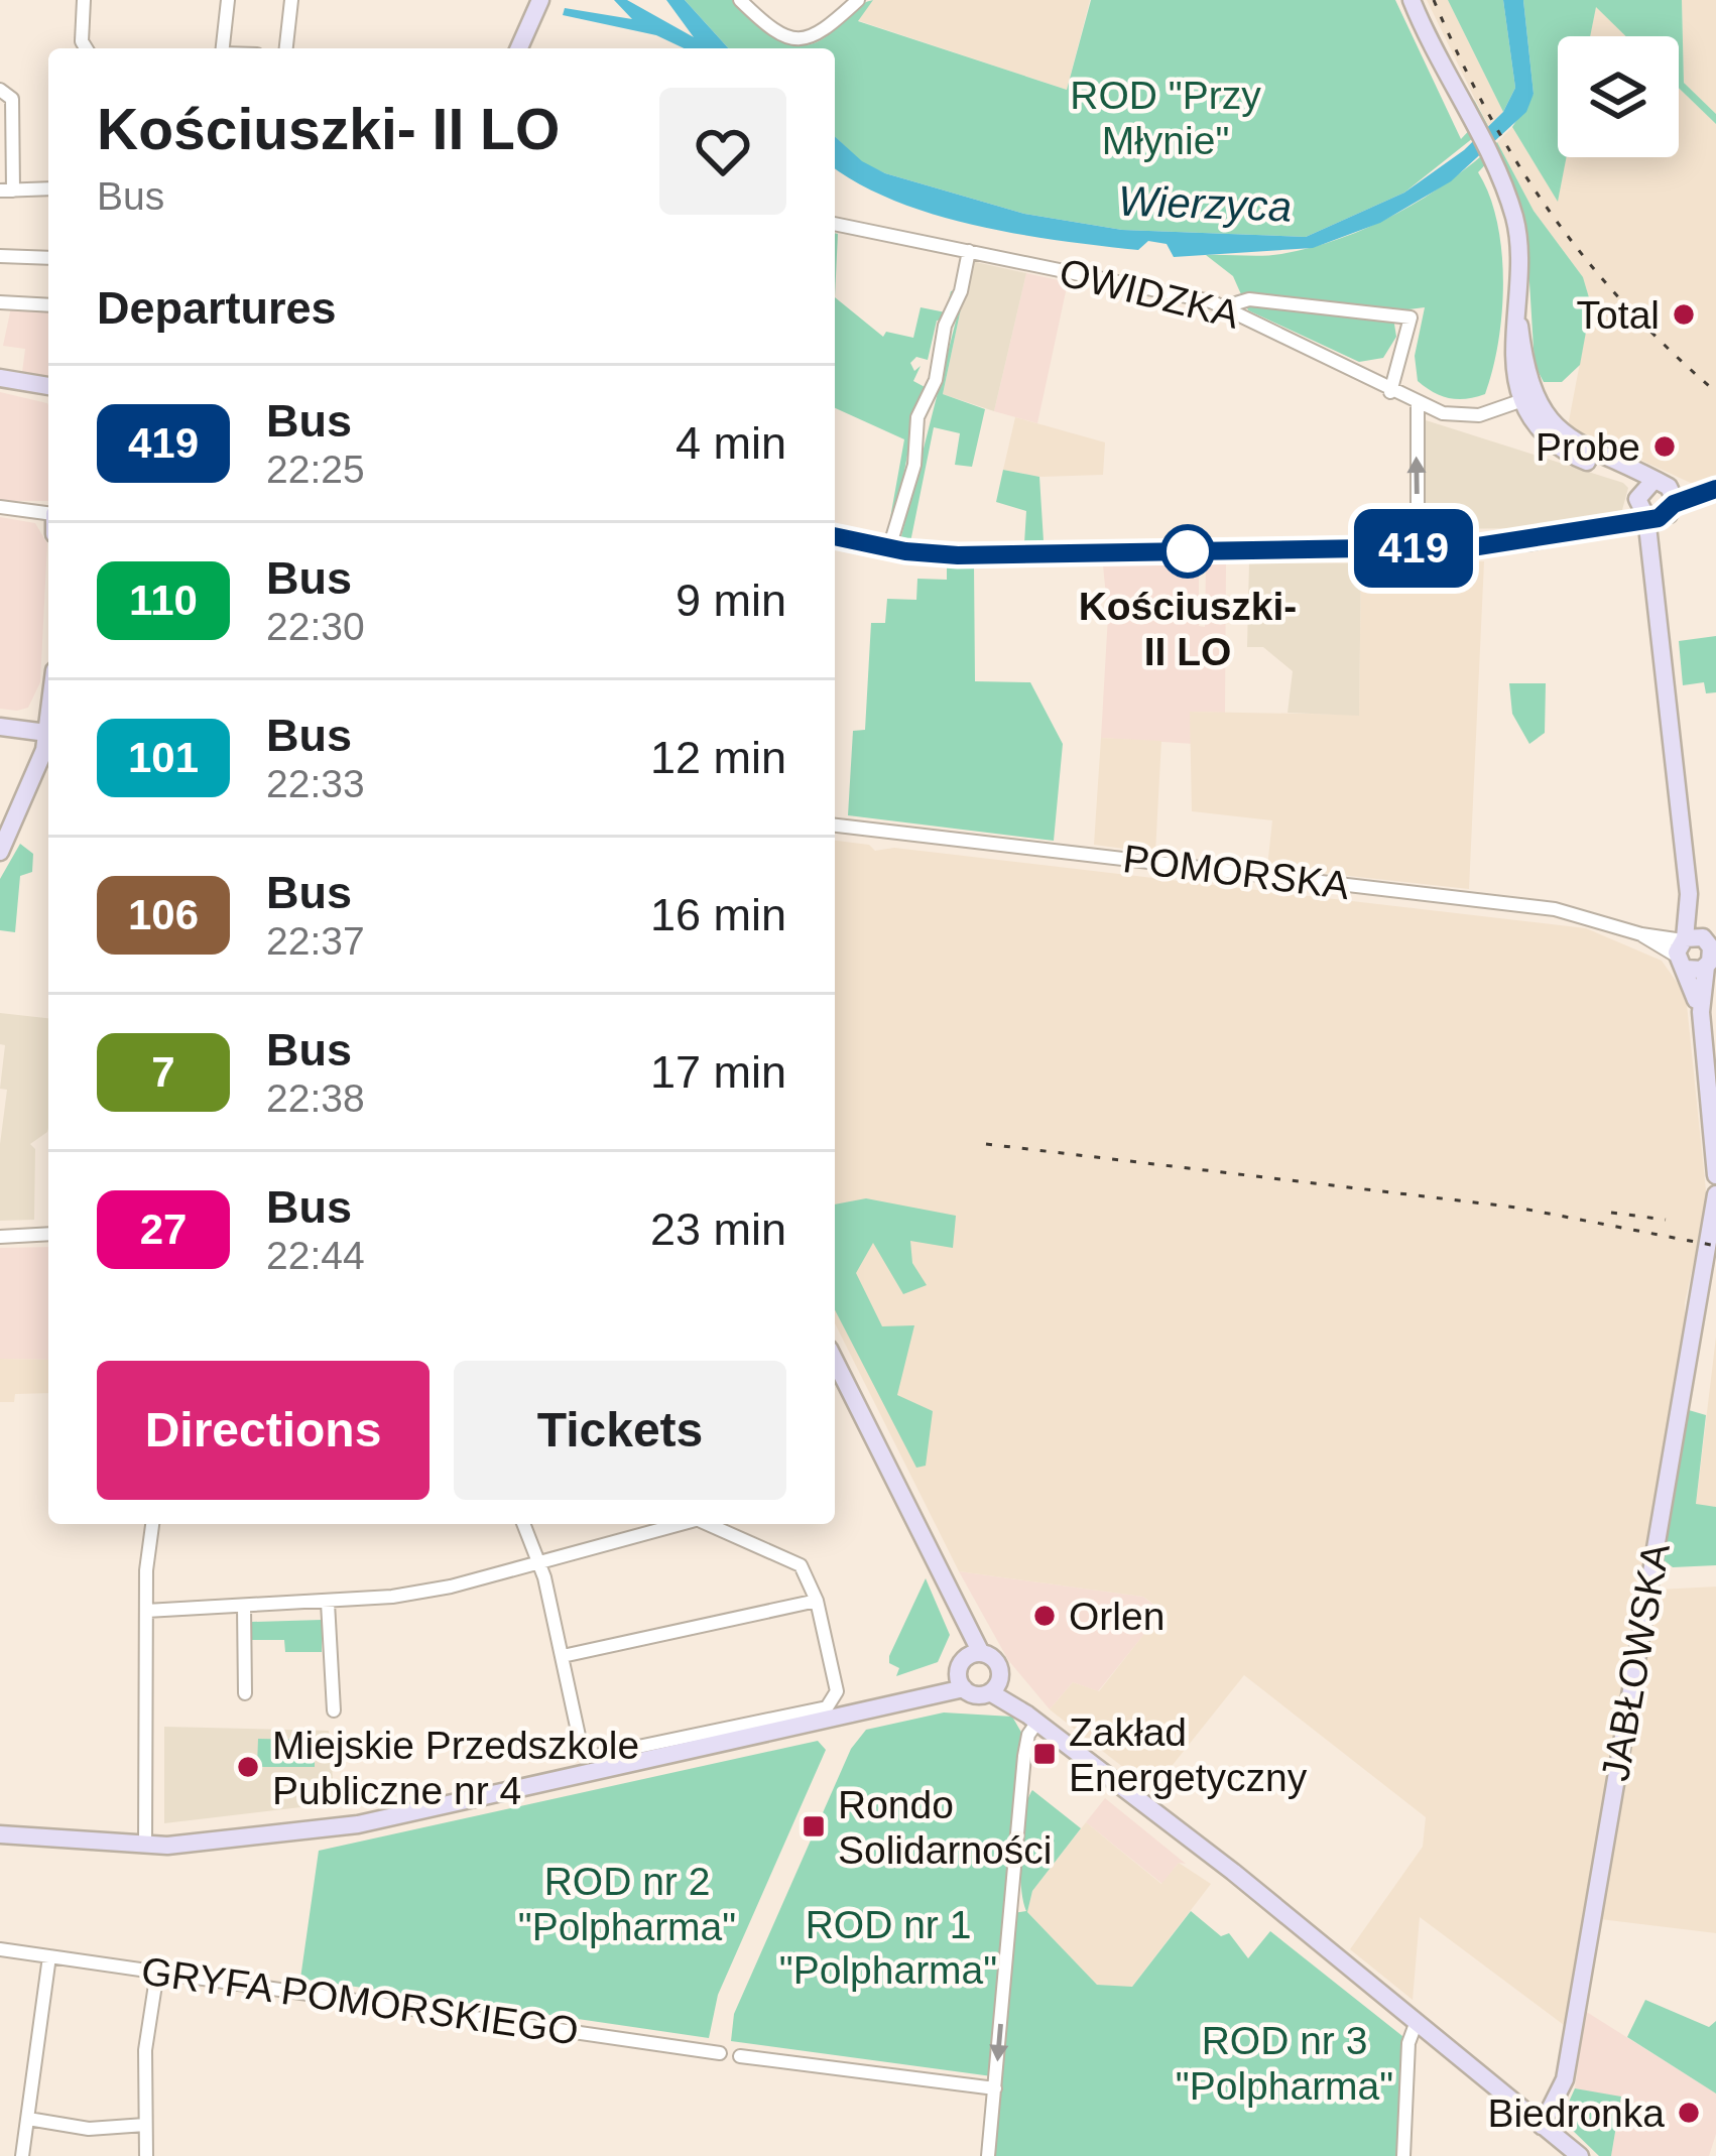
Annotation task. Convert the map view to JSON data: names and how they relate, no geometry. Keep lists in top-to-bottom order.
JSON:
{
  "streets": {
    "main road": ["JABŁOWSKA"],
    "street": ["OWIDZKA", "POMORSKA", "GRYFA POMORSKIEGO"]
  },
  "water": ["Wierzyca"],
  "parks": [
    "ROD \"Przy Młynie\"",
    "ROD nr 2 \"Polpharma\"",
    "ROD nr 1 \"Polpharma\"",
    "ROD nr 3 \"Polpharma\""
  ],
  "places": {
    "other": [
      "Total",
      "Probe",
      "Kościuszki- II LO",
      "Orlen",
      "Miejskie Przedszkole Publiczne nr 4",
      "Biedronka"
    ],
    "transit": ["Zakład Energetyczny", "Rondo Solidarności"]
  },
  "lines": ["bus line 419"],
  "page": {
    "on_map": "419",
    "heading": [
      ["Kościuszki- II LO", "Bus"],
      "Departures"
    ],
    "list": [
      {
        "mark": "419",
        "name": "Bus",
        "note": "22:25",
        "value": "4 min"
      },
      {
        "mark": "110",
        "name": "Bus",
        "note": "22:30",
        "value": "9 min"
      },
      {
        "mark": "101",
        "name": "Bus",
        "note": "22:33",
        "value": "12 min"
      },
      {
        "mark": "106",
        "name": "Bus",
        "note": "22:37",
        "value": "16 min"
      },
      {
        "mark": "7",
        "name": "Bus",
        "note": "22:38",
        "value": "17 min"
      },
      {
        "mark": "27",
        "name": "Bus",
        "note": "22:44",
        "value": "23 min"
      }
    ],
    "buttons": ["Directions", "Tickets"]
  }
}
